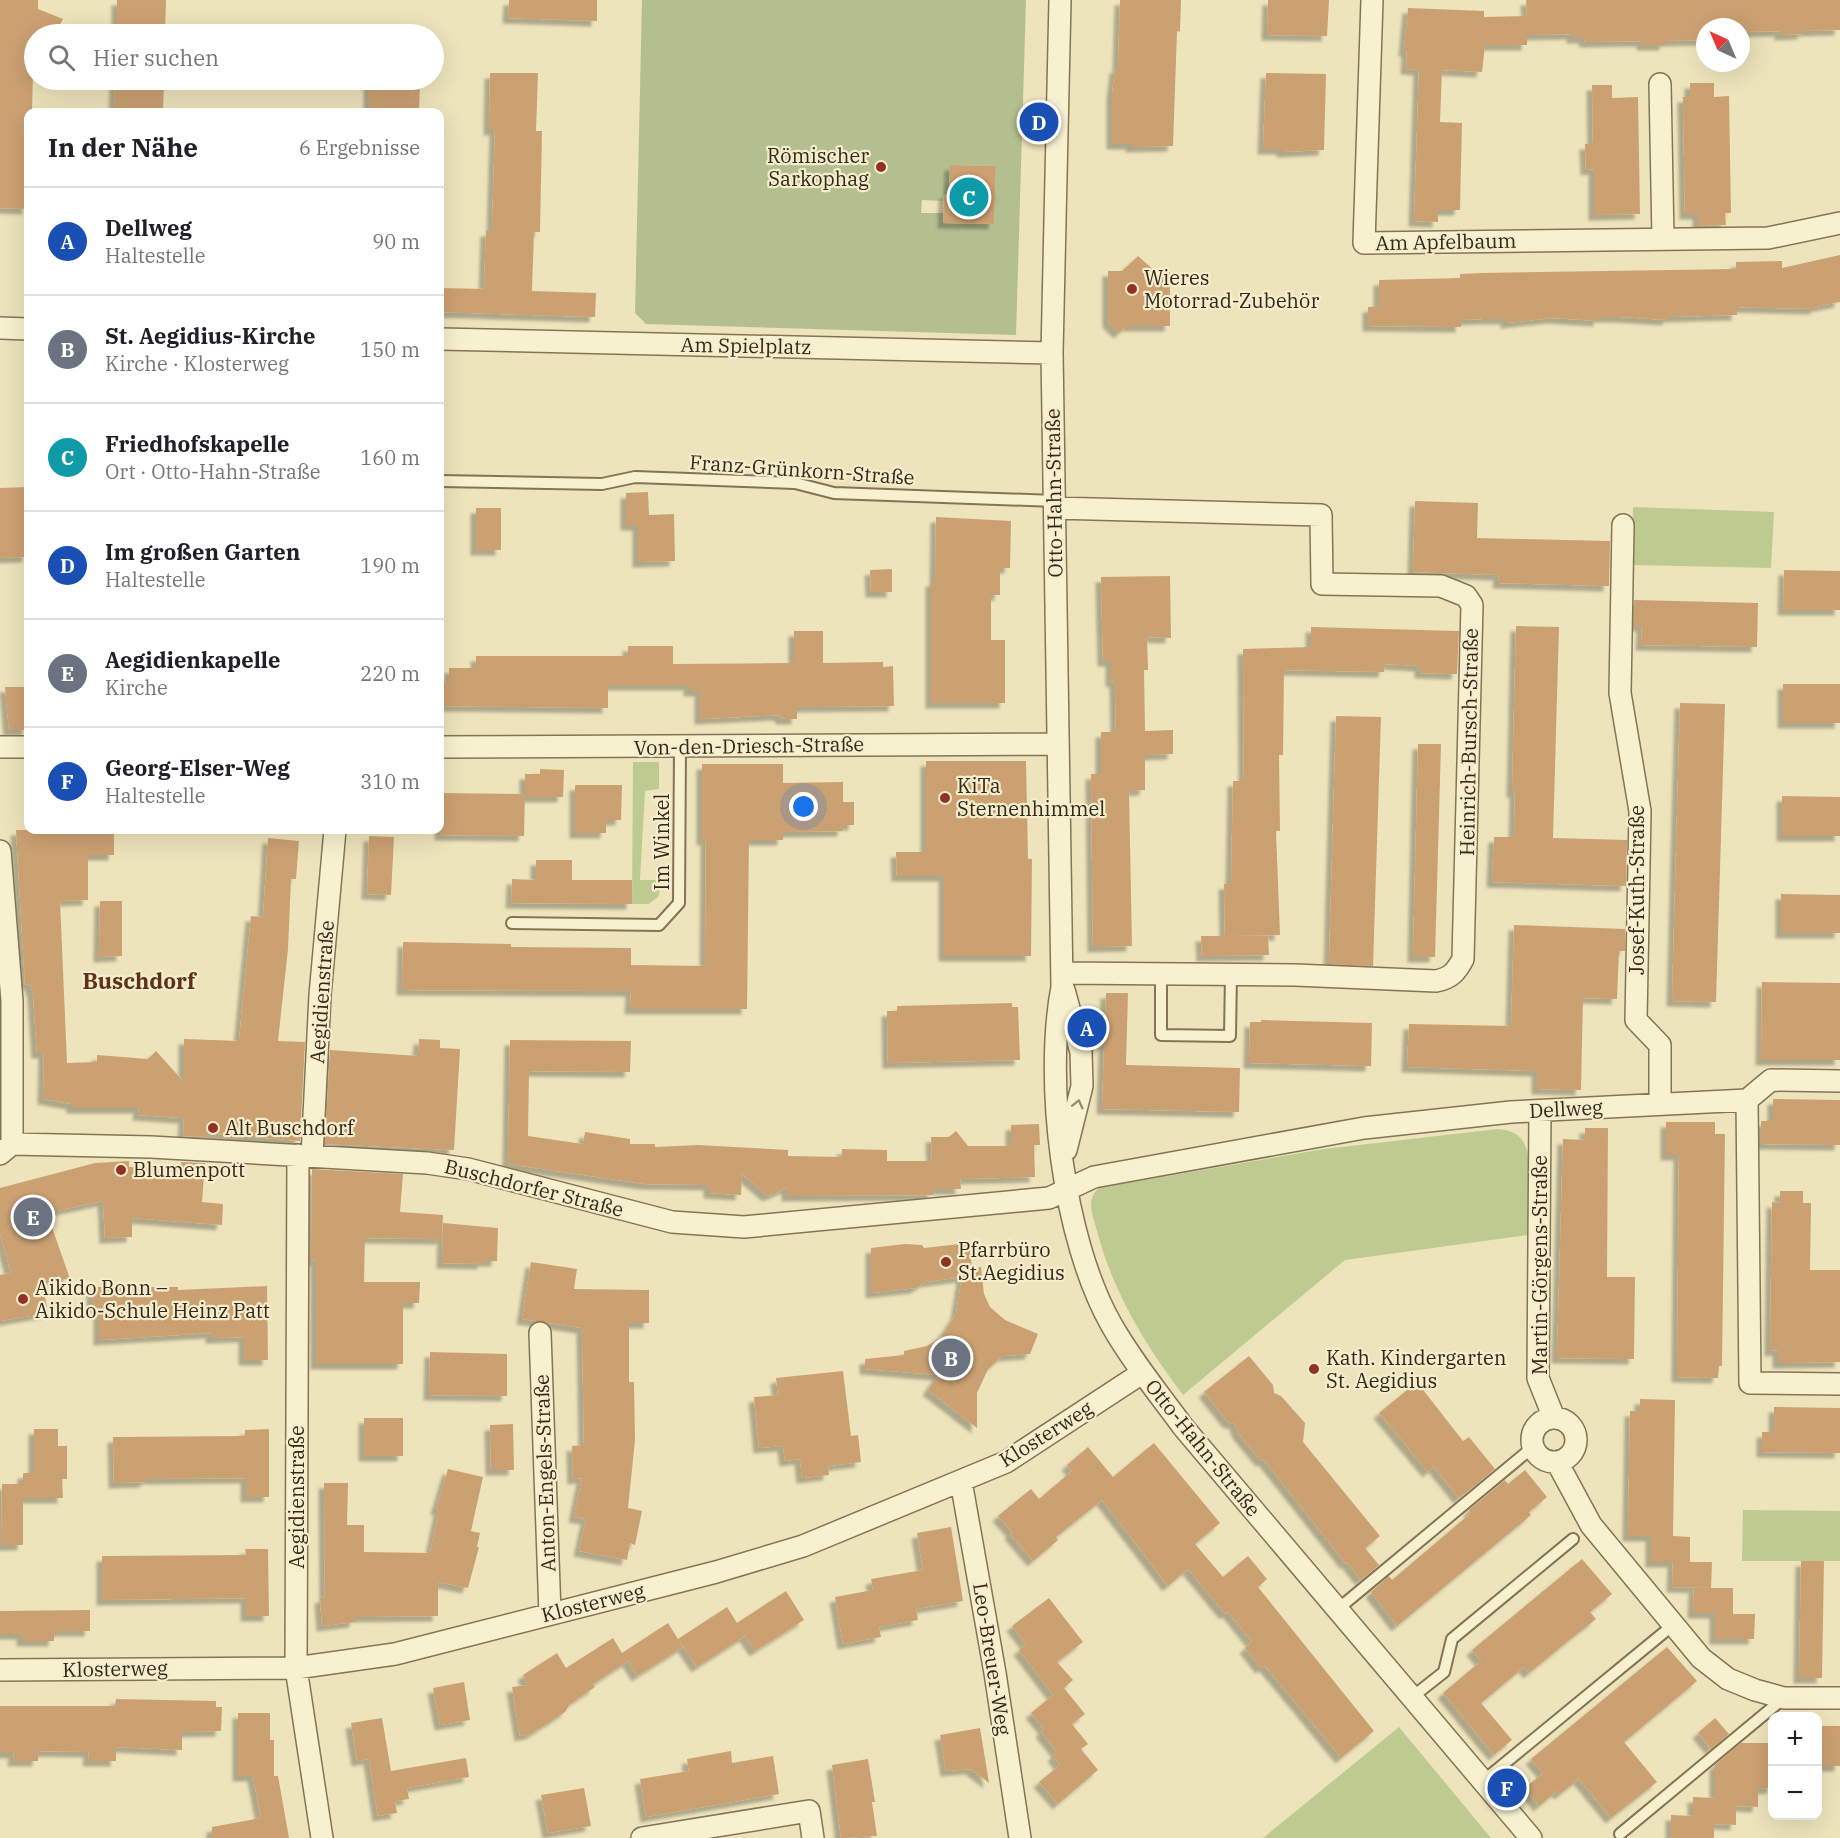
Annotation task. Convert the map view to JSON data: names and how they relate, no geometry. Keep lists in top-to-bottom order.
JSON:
{
  "streets": {
    "street": [
      "Am Apfelbaum",
      "Am Spielplatz",
      "Otto-Hahn-Straße",
      "Heinrich-Bursch-Straße",
      "Von-den-Driesch-Straße",
      "Josef-Kuth-Straße",
      "Aegidienstraße",
      "Dellweg",
      "Buschdorfer Straße",
      "Martin-Görgens-Straße",
      "Klosterweg",
      "Anton-Engels-Straße",
      "Leo-Breuer-Weg"
    ],
    "lane": ["Franz-Grünkorn-Straße", "Im Winkel"]
  },
  "crossings": [
    ["Am Spielplatz", "Otto-Hahn-Straße"],
    ["Franz-Grünkorn-Straße", "Otto-Hahn-Straße"],
    ["Franz-Grünkorn-Straße", "Heinrich-Bursch-Straße"],
    ["Otto-Hahn-Straße", "Heinrich-Bursch-Straße"],
    ["Otto-Hahn-Straße", "Von-den-Driesch-Straße"],
    ["Otto-Hahn-Straße", "Dellweg"],
    ["Otto-Hahn-Straße", "Buschdorfer Straße"],
    ["Otto-Hahn-Straße", "Klosterweg"],
    ["Von-den-Driesch-Straße", "Im Winkel"],
    ["Josef-Kuth-Straße", "Dellweg"],
    ["Aegidienstraße", "Buschdorfer Straße"],
    ["Aegidienstraße", "Klosterweg"],
    ["Dellweg", "Buschdorfer Straße"],
    ["Dellweg", "Martin-Görgens-Straße"],
    ["Klosterweg", "Anton-Engels-Straße"],
    ["Klosterweg", "Leo-Breuer-Weg"]
  ],
  "districts": ["Buschdorf"],
  "places": [
    "Römischer Sarkophag",
    "Wieres Motorrad-Zubehör",
    "KiTa Sternenhimmel",
    "Alt Buschdorf",
    "Blumenpott",
    "Pfarrbüro St.Aegidius",
    "Aikido Bonn – Aikido-Schule Heinz Patt",
    "Kath. Kindergarten St. Aegidius"
  ],
  "north": "top left",
  "page": {
    "search": "Hier suchen",
    "pins": [
      "D",
      "C",
      "A",
      "E",
      "B",
      "F"
    ],
    "heading": ["In der Nähe", "6 Ergebnisse"],
    "list": [
      {
        "mark": "A",
        "name": "Dellweg",
        "note": "Haltestelle",
        "value": "90 m"
      },
      {
        "mark": "B",
        "name": "St. Aegidius-Kirche",
        "note": "Kirche · Klosterweg",
        "value": "150 m"
      },
      {
        "mark": "C",
        "name": "Friedhofskapelle",
        "note": "Ort · Otto-Hahn-Straße",
        "value": "160 m"
      },
      {
        "mark": "D",
        "name": "Im großen Garten",
        "note": "Haltestelle",
        "value": "190 m"
      },
      {
        "mark": "E",
        "name": "Aegidienkapelle",
        "note": "Kirche",
        "value": "220 m"
      },
      {
        "mark": "F",
        "name": "Georg-Elser-Weg",
        "note": "Haltestelle",
        "value": "310 m"
      }
    ],
    "map_buttons": ["+", "−"]
  }
}
